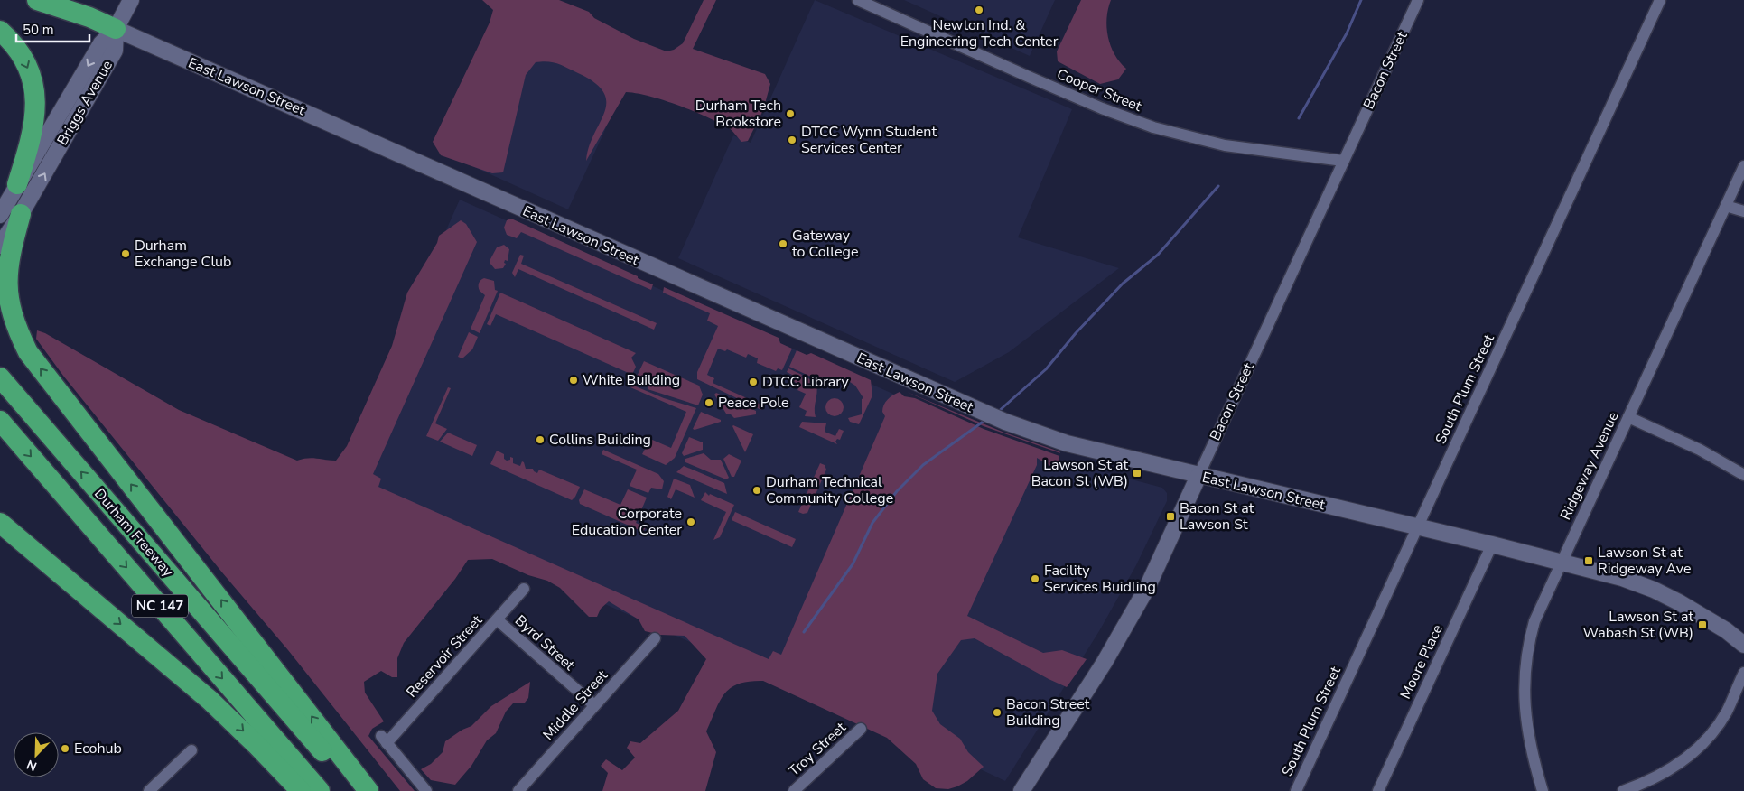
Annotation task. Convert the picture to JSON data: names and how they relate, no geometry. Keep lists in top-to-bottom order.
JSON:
{
  "streets": {
    "highway": ["Durham Freeway", "NC 147"],
    "street": [
      "Bacon Street",
      "East Lawson Street",
      "Cooper Street",
      "Briggs Avenue",
      "South Plum Street",
      "Ridgeway Avenue",
      "Byrd Street",
      "Reservoir Street",
      "Moore Place",
      "Middle Street",
      "Troy Street"
    ]
  },
  "crossings": [
    ["Bacon Street", "East Lawson Street"],
    ["Bacon Street", "Cooper Street"],
    ["East Lawson Street", "Briggs Avenue"],
    ["East Lawson Street", "South Plum Street"],
    ["East Lawson Street", "Ridgeway Avenue"],
    ["East Lawson Street", "Moore Place"],
    ["Byrd Street", "Reservoir Street"],
    ["Byrd Street", "Middle Street"]
  ],
  "places": {
    "other": [
      "Newton Ind. & Engineering Tech Center",
      "Durham Tech Bookstore",
      "DTCC Wynn Student Services Center",
      "Gateway to College",
      "Durham Exchange Club",
      "White Building",
      "DTCC Library",
      "Peace Pole",
      "Collins Building",
      "Durham Technical Community College",
      "Corporate Education Center",
      "Facility Services Buidling",
      "Bacon Street Building",
      "Ecohub"
    ],
    "transit": [
      "Lawson St at Bacon St (WB)",
      "Bacon St at Lawson St",
      "Lawson St at Ridgeway Ave",
      "Lawson St at Wabash St (WB)"
    ]
  },
  "scale_bar": "50 m",
  "north": "bottom left"
}
